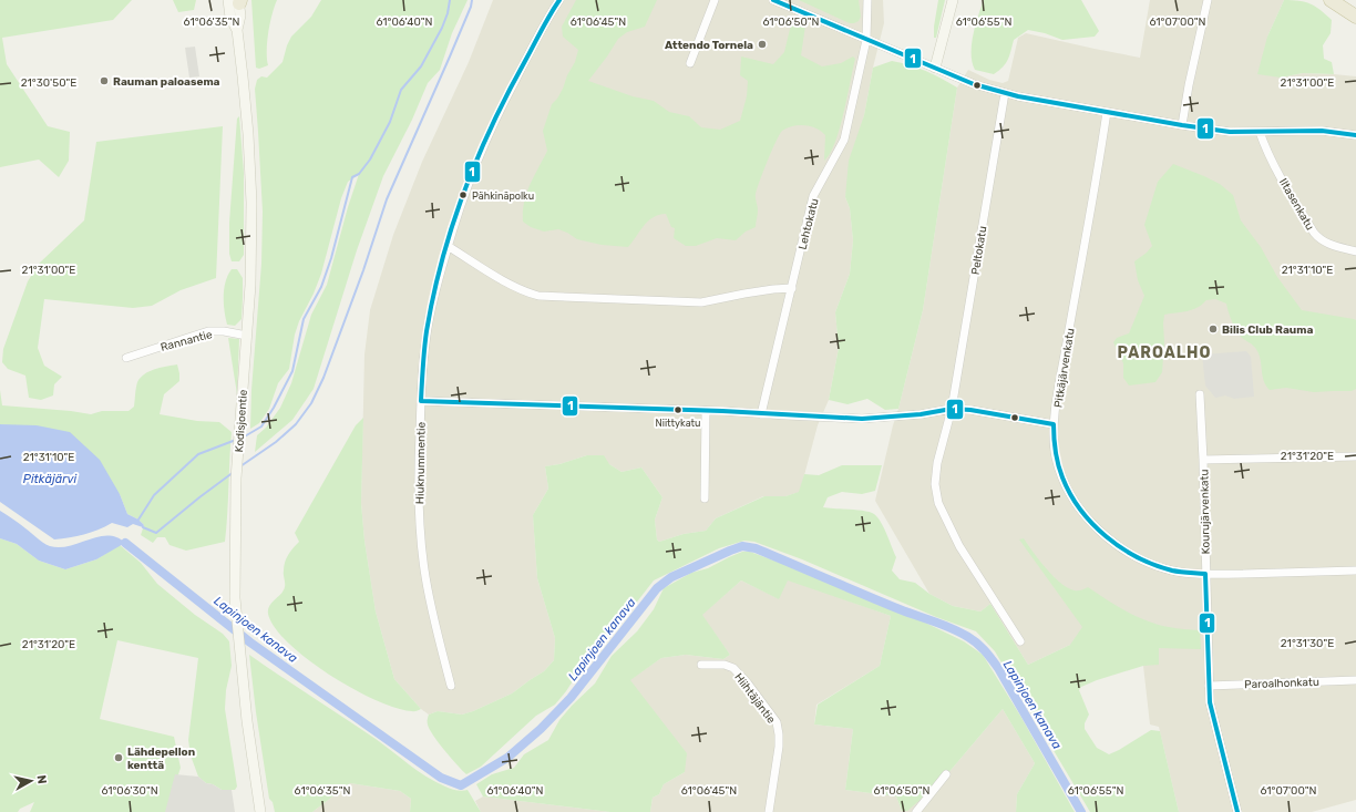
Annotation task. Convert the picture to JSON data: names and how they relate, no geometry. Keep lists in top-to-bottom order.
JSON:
{
  "streets": {
    "street": [
      "Iltasenkatu",
      "Lehtokatu",
      "Peltokatu",
      "Rannantie",
      "Pitkäjärvenkatu",
      "Kodisjoentie",
      "Hiuknummentie",
      "Kourujärvenkatu",
      "Paroalhonkatu",
      "Hiihtäjäntie"
    ]
  },
  "crossings": [
    ["Rannantie", "Kodisjoentie"],
    ["Pitkäjärvenkatu", "Kourujärvenkatu"],
    ["Kourujärvenkatu", "Paroalhonkatu"]
  ],
  "districts": ["PAROALHO"],
  "water": ["Pitkäjärvi", "Lapinjoen kanava"],
  "places": [
    "Attendo Tornela",
    "Rauman paloasema",
    "Pähkinäpolku",
    "Bilis Club Rauma",
    "Niittykatu",
    "Lähdepellon kenttä"
  ],
  "lines": ["transit line 1"],
  "north": "right",
  "coordinates": [
    "61°06'35\"N",
    "61°06'40\"N",
    "61°06'45\"N",
    "61°06'50\"N",
    "61°06'55\"N",
    "61°07'00\"N",
    "21°31'00\"E",
    "21°30'50\"E",
    "21°31'10\"E",
    "21°31'20\"E",
    "21°31'30\"E",
    "61°06'30\"N"
  ]
}
